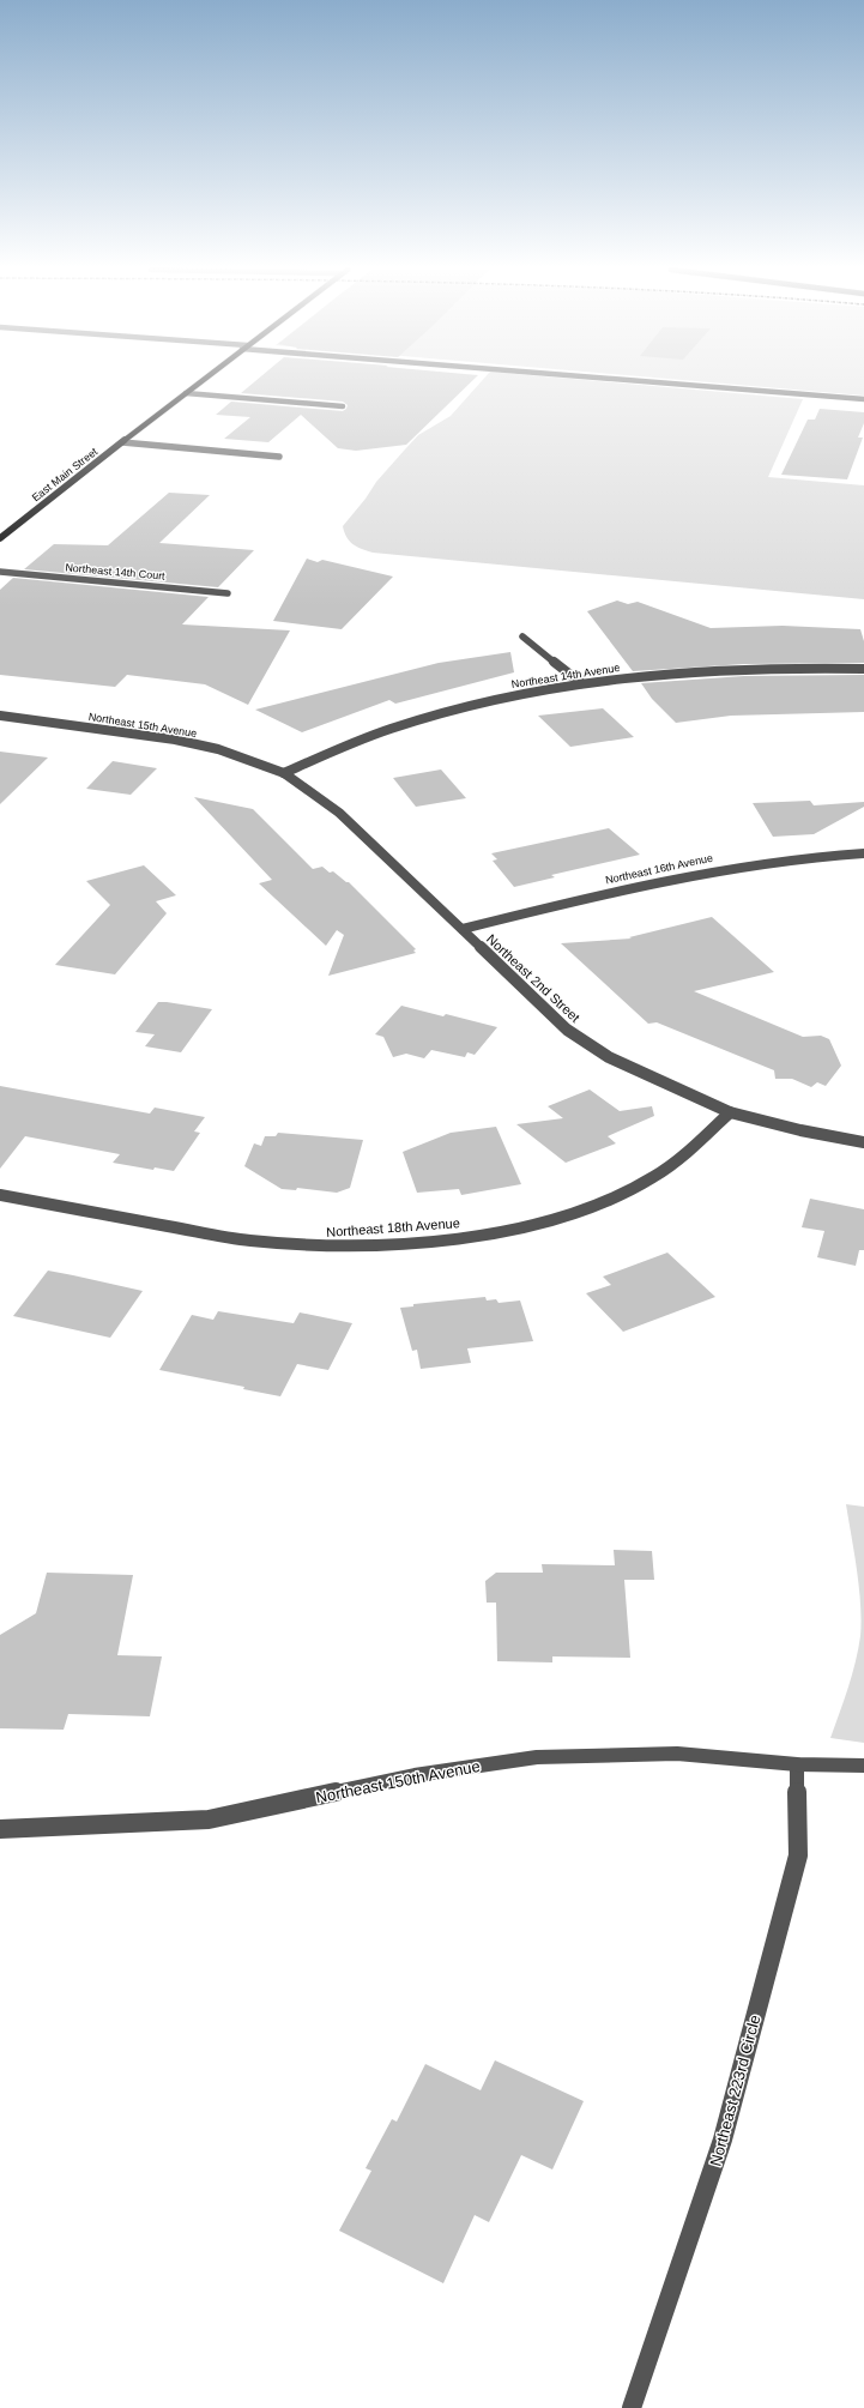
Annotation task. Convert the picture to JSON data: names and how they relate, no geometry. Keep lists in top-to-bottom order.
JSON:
{
  "streets": {
    "main road": ["East Main Street"],
    "street": [
      "Northeast 14th Court",
      "Northeast 14th Avenue",
      "Northeast 15th Avenue",
      "Northeast 16th Avenue",
      "Northeast 2nd Street",
      "Northeast 18th Avenue",
      "Northeast 150th Avenue",
      "Northeast 223rd Circle"
    ]
  },
  "crossings": [
    ["Northeast 14th Avenue", "Northeast 15th Avenue"],
    ["Northeast 15th Avenue", "Northeast 2nd Street"],
    ["Northeast 16th Avenue", "Northeast 2nd Street"],
    ["Northeast 2nd Street", "Northeast 18th Avenue"],
    ["Northeast 150th Avenue", "Northeast 223rd Circle"]
  ]
}
